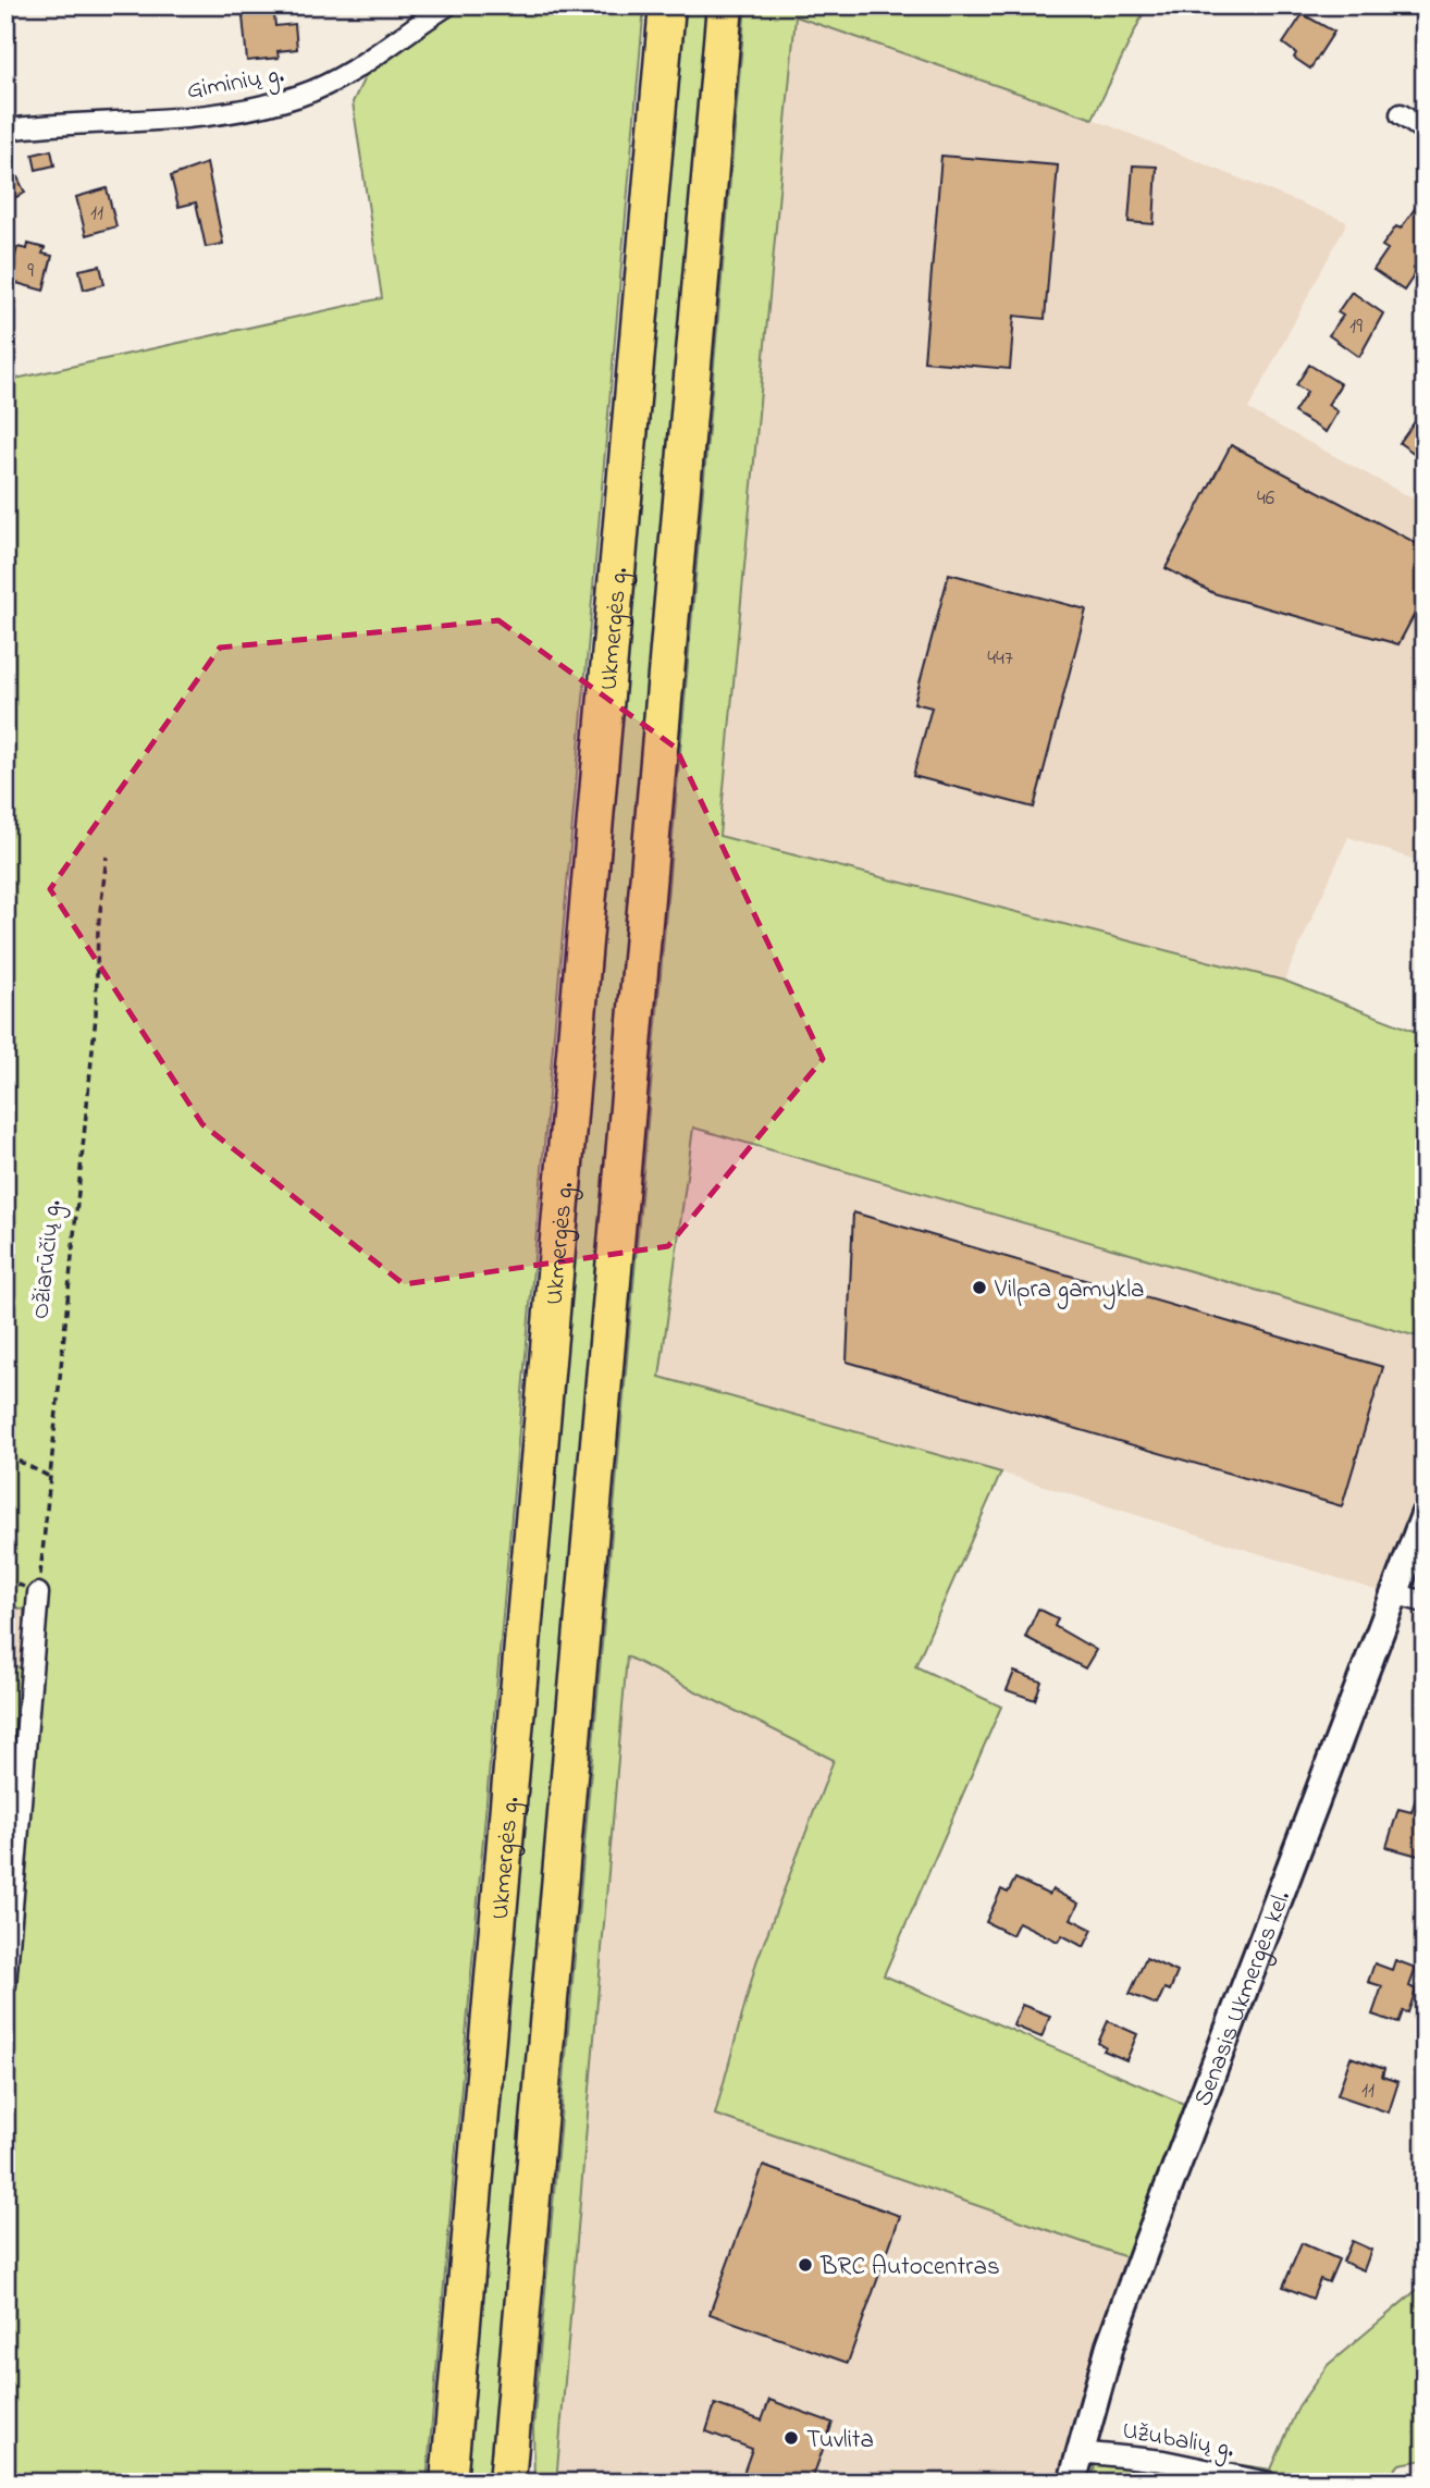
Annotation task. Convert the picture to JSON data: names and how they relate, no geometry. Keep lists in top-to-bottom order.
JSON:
{
  "streets": {
    "highway": ["Ukmergės g."],
    "main road": ["Senasis Ukmergės kel."],
    "street": ["Giminių g.", "Užubalių g."],
    "path": ["Ožiarūčių g."]
  },
  "crossings": [
    ["Senasis Ukmergės kel.", "Užubalių g."]
  ],
  "places": ["Vilpra gamykla", "BRC Autocentras", "Tuvlita"],
  "house_numbers": [
    "11",
    "9",
    "19",
    "46",
    "447",
    "11"
  ]
}
